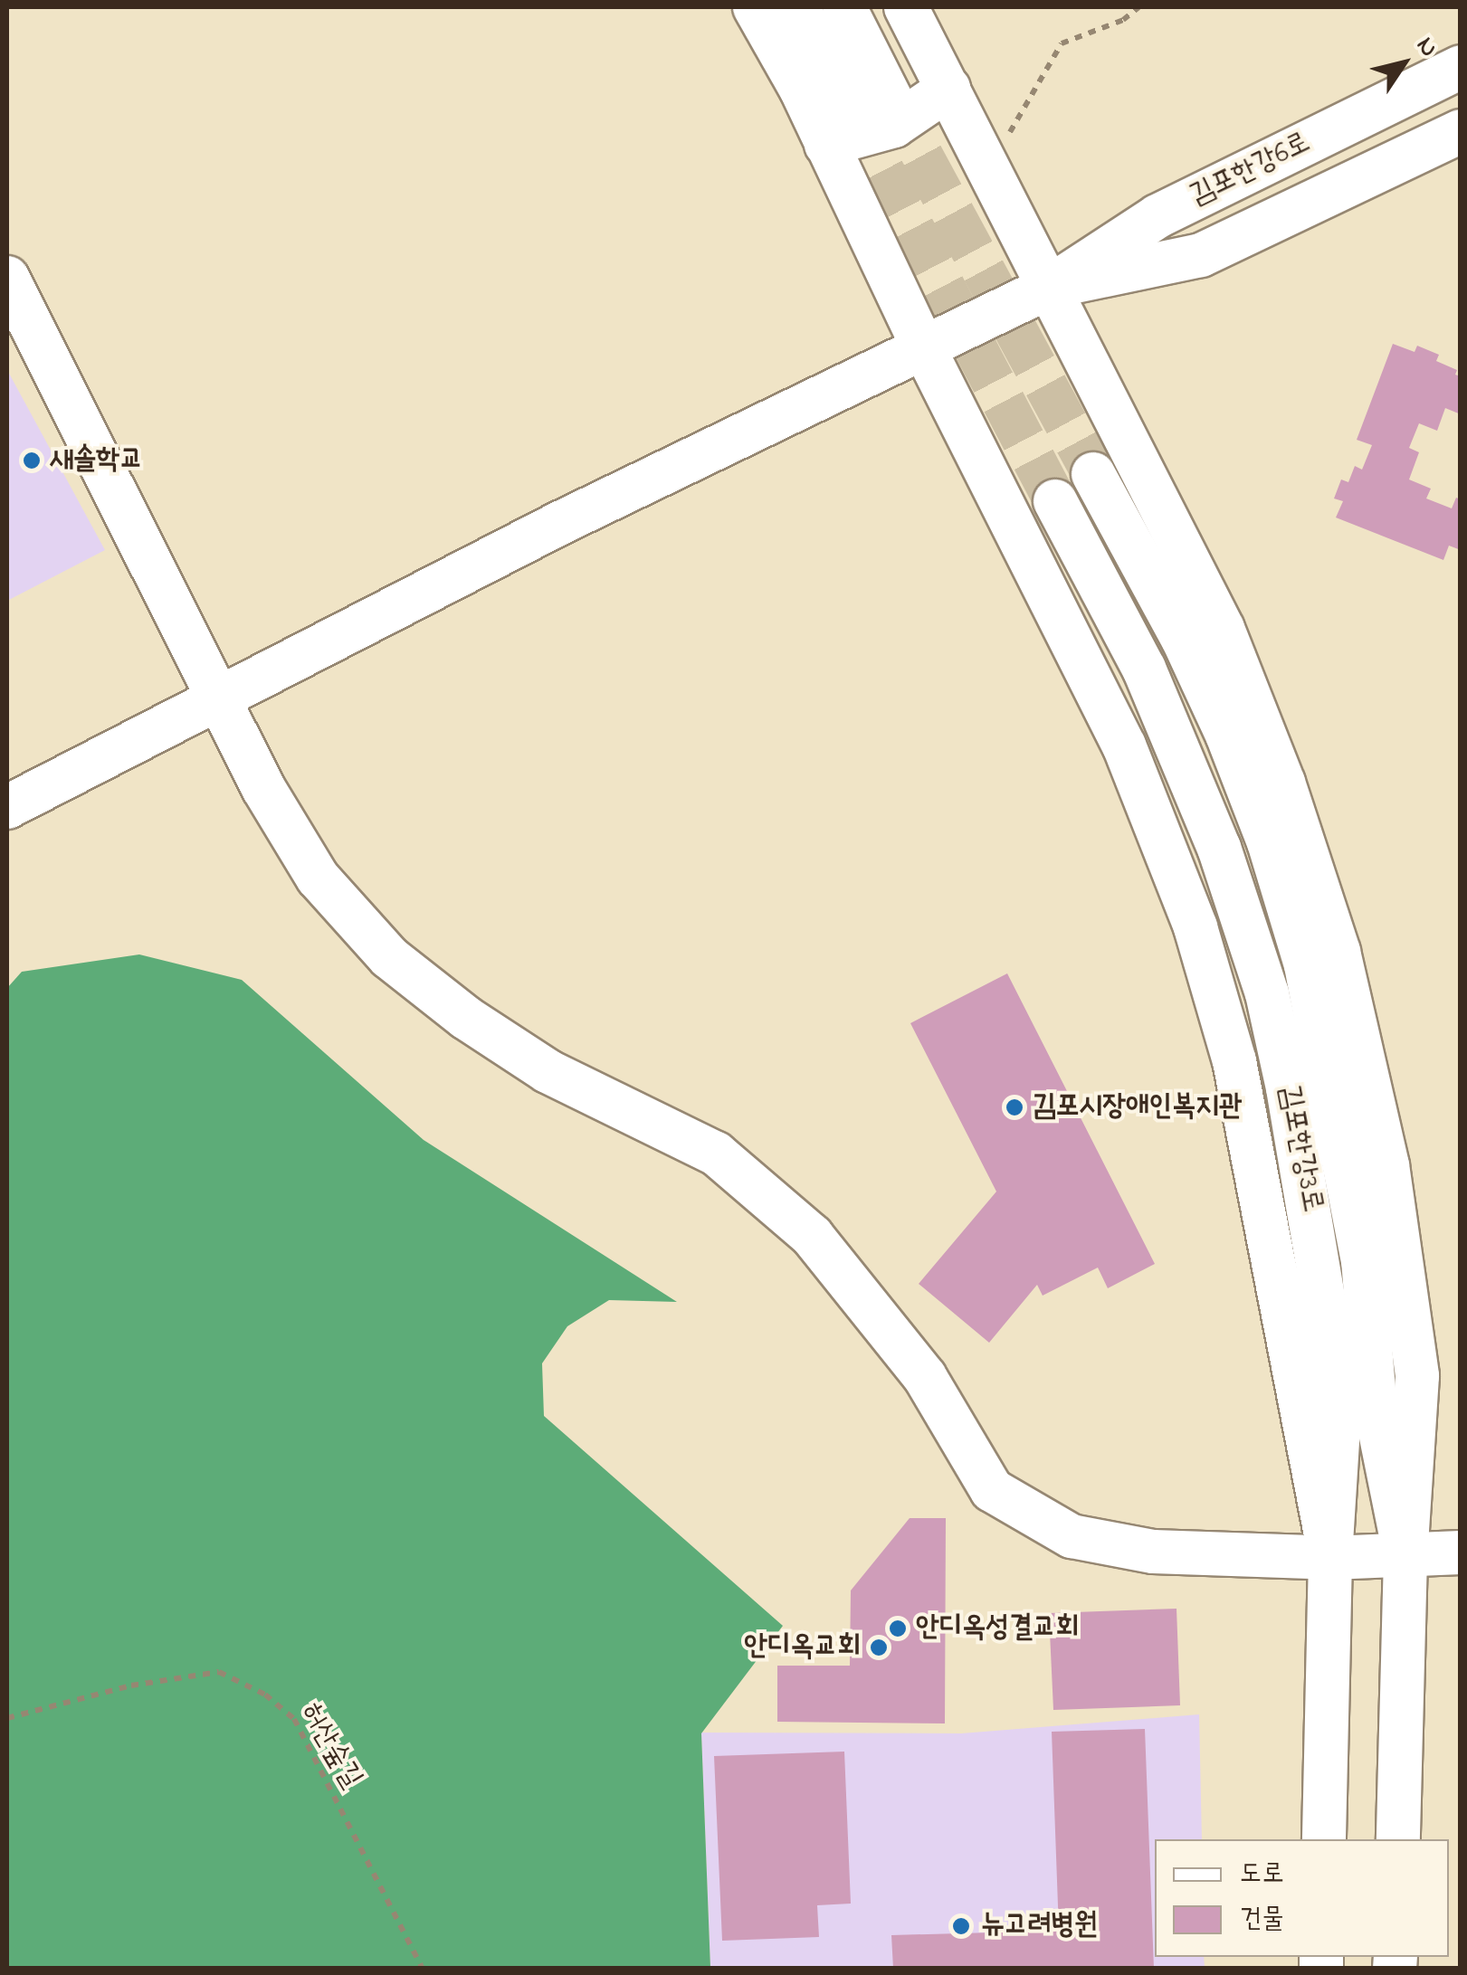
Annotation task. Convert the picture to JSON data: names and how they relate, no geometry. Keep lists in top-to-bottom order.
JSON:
{
  "streets": {
    "street": ["김포한강6로", "김포한강3로"],
    "path": ["허산숲길"]
  },
  "places": [
    "새솔학교",
    "김포시장애인복지관",
    "안디옥성결교회",
    "안디옥교회",
    "뉴고려병원"
  ],
  "legend": ["도로", "건물"],
  "north": "top right"
}
